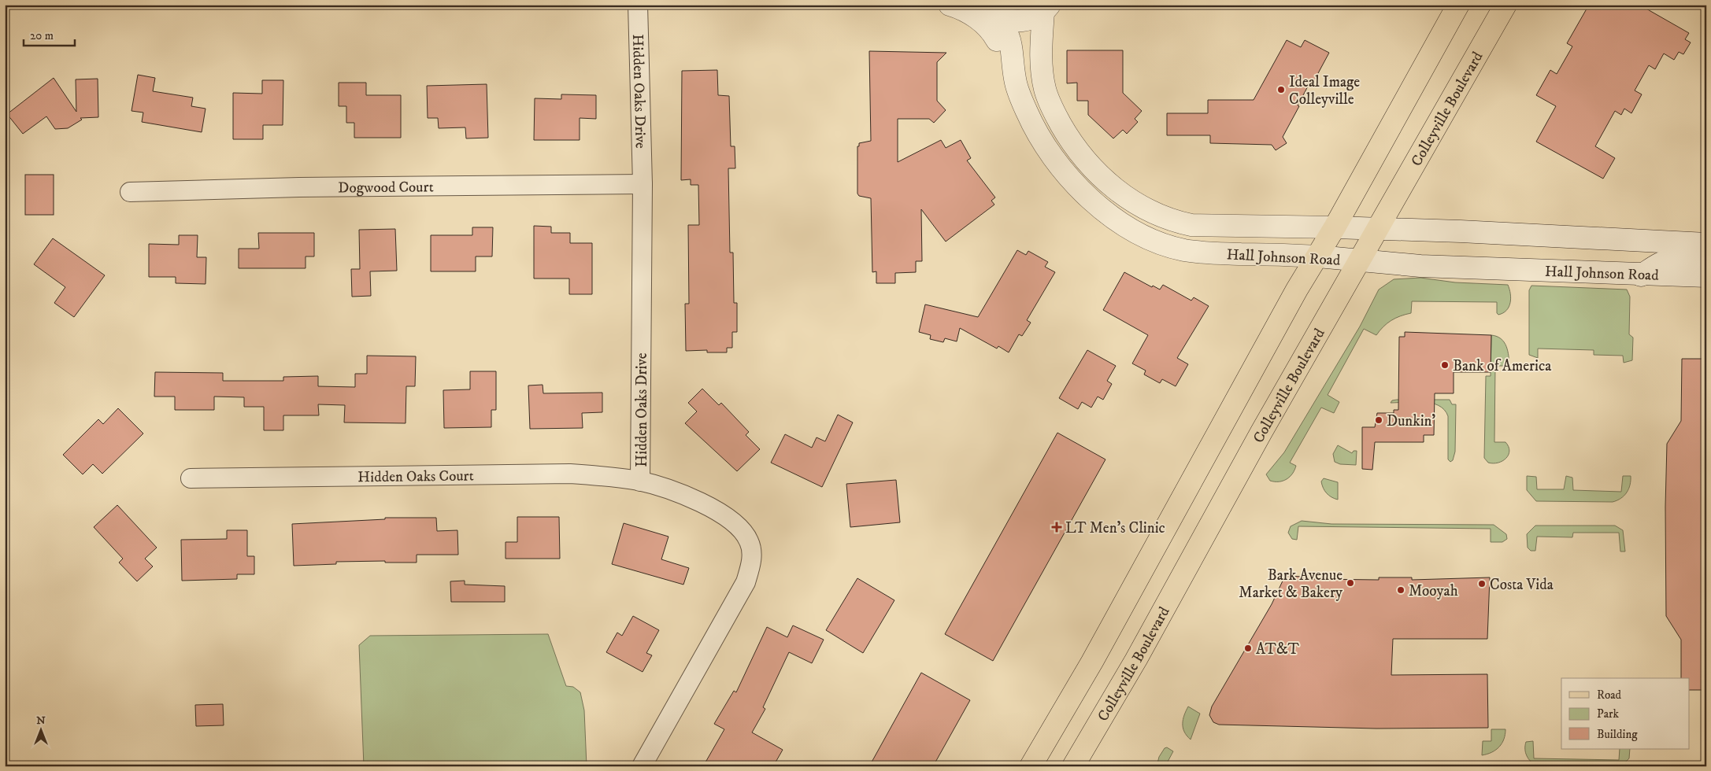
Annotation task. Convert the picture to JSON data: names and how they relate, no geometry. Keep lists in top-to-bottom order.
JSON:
{
  "streets": {
    "main road": ["Colleyville Boulevard"],
    "street": [
      "Hidden Oaks Drive",
      "Dogwood Court",
      "Hall Johnson Road",
      "Hidden Oaks Court"
    ]
  },
  "crossings": [
    ["Hidden Oaks Drive", "Dogwood Court"],
    ["Hidden Oaks Drive", "Hidden Oaks Court"],
    ["Colleyville Boulevard", "Hall Johnson Road"]
  ],
  "places": {
    "other": [
      "Ideal Image Colleyville",
      "Bank of America",
      "Dunkin'",
      "Bark Avenue Market & Bakery",
      "Costa Vida",
      "Mooyah",
      "AT&T"
    ],
    "health": ["LT Men's Clinic"]
  },
  "legend": ["Road", "Park", "Building"],
  "scale_bar": "20 m",
  "north": "top"
}
